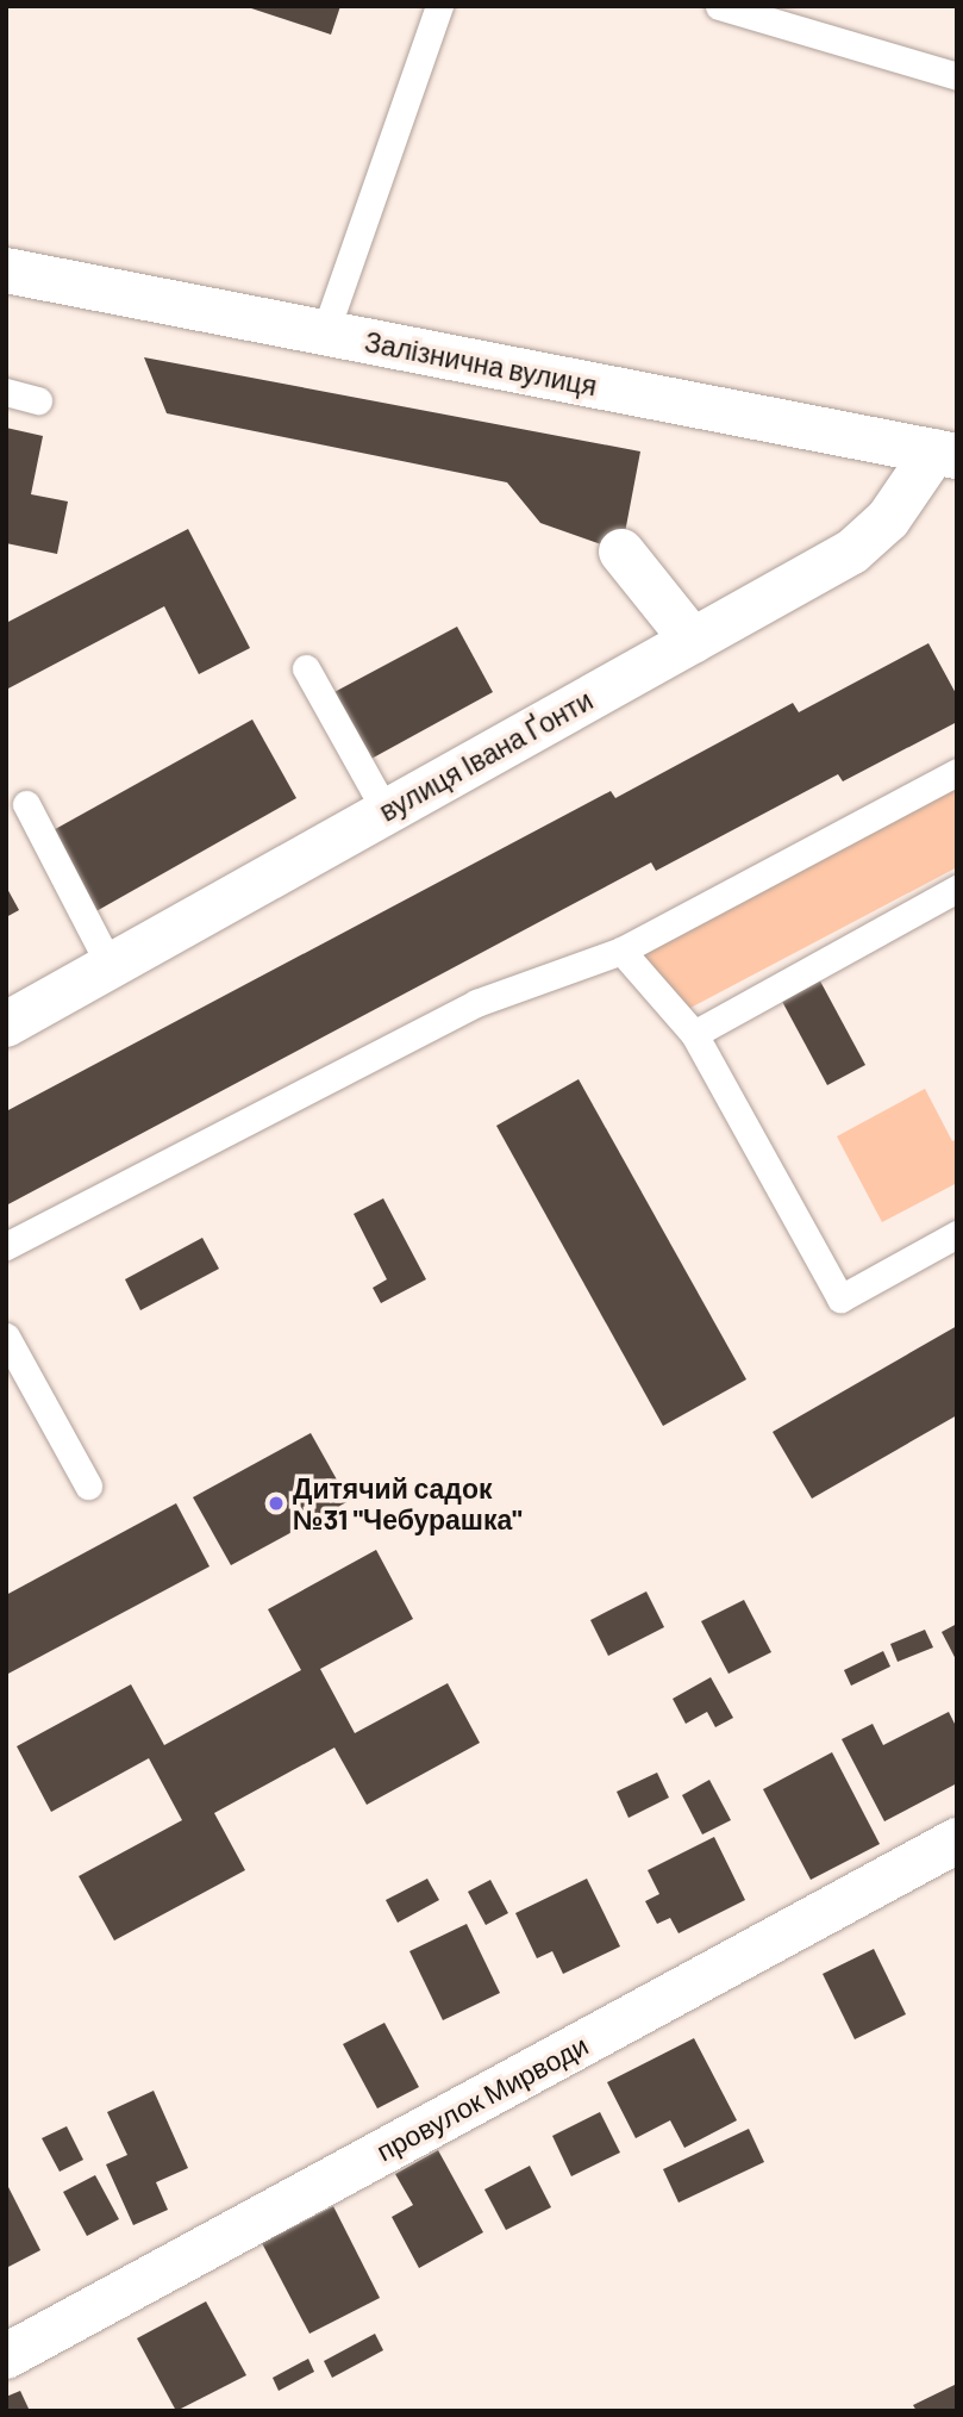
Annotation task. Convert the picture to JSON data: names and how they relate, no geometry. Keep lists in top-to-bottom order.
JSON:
{
  "streets": {
    "street": ["Залізнична вулиця", "вулиця Івана Ґонти", "провулок Мирводи"]
  },
  "crossings": [
    ["Залізнична вулиця", "вулиця Івана Ґонти"]
  ],
  "places": ["Дитячий садок №31 \"Чебурашка\""]
}
